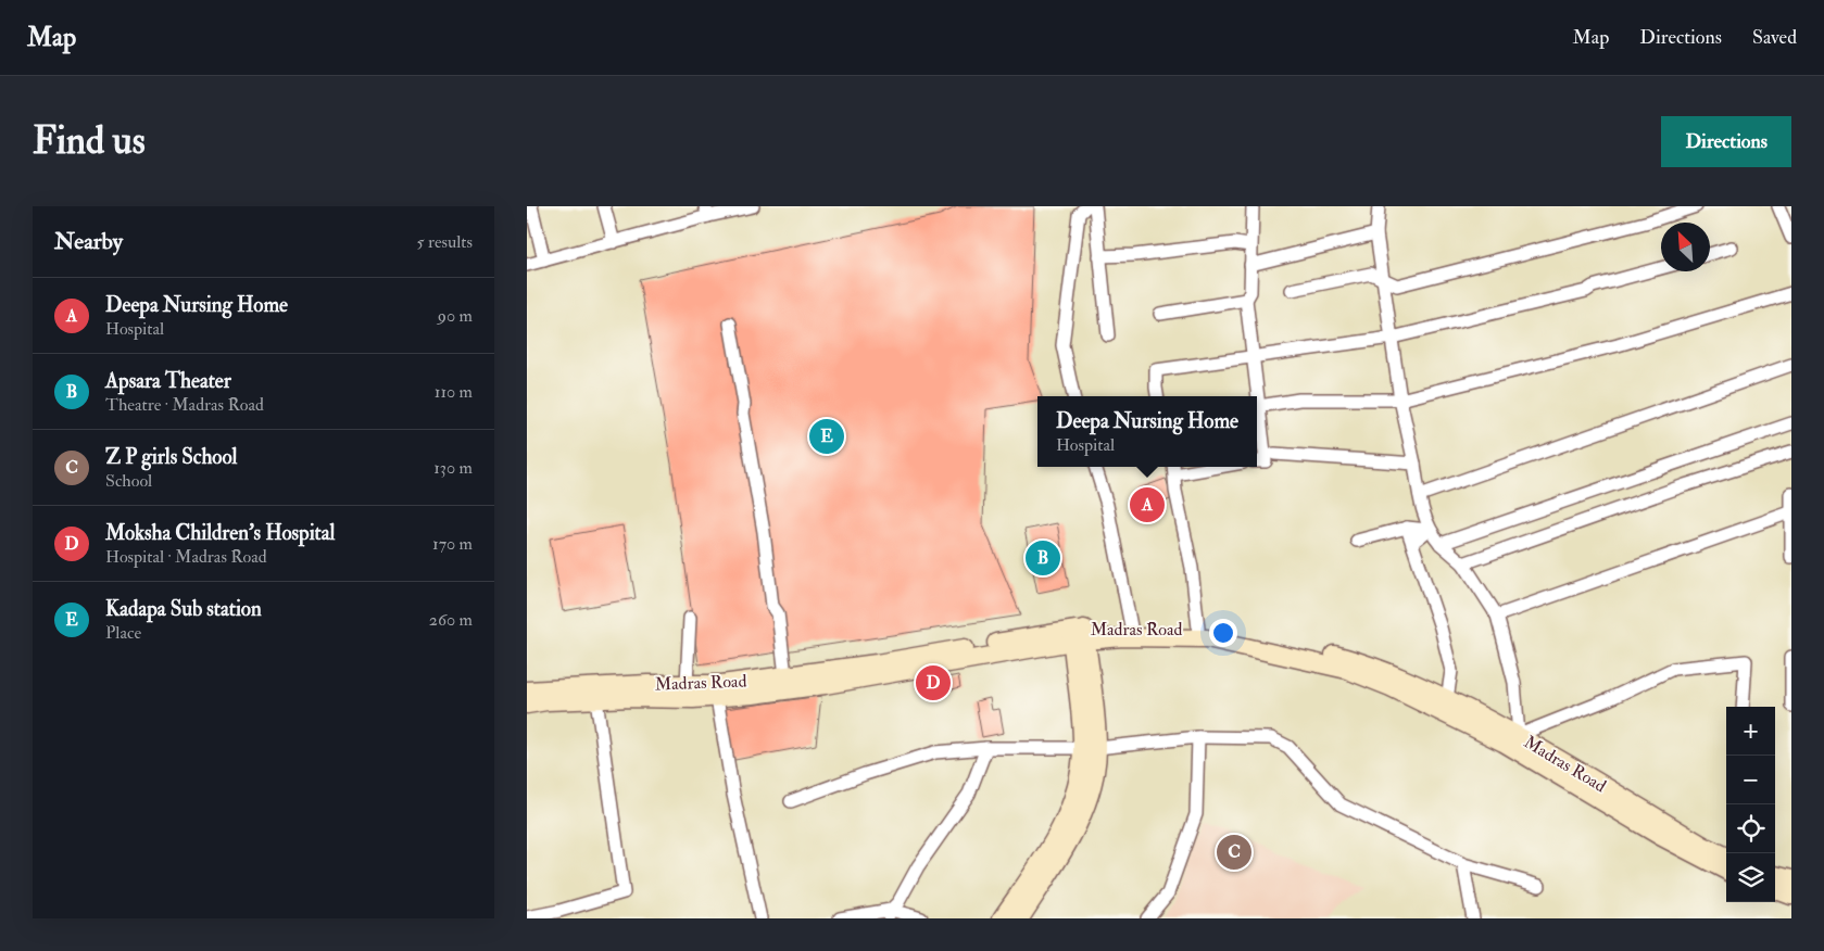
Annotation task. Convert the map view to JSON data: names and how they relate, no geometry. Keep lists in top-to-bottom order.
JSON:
{
  "streets": {
    "main road": ["Madras Road"]
  },
  "north": "top left",
  "page": {
    "header": "Map",
    "nav": ["Map", "Directions", "Saved"],
    "buttons": "Directions",
    "title": "Find us",
    "heading": ["Nearby", "5 results"],
    "list": [
      {
        "mark": "A",
        "name": "Deepa Nursing Home",
        "note": "Hospital",
        "value": "90 m"
      },
      {
        "mark": "B",
        "name": "Apsara Theater",
        "note": "Theatre · Madras Road",
        "value": "110 m"
      },
      {
        "mark": "C",
        "name": "Z P girls School",
        "note": "School",
        "value": "130 m"
      },
      {
        "mark": "D",
        "name": "Moksha Children's Hospital",
        "note": "Hospital · Madras Road",
        "value": "170 m"
      },
      {
        "mark": "E",
        "name": "Kadapa Sub station",
        "note": "Place",
        "value": "260 m"
      }
    ],
    "popup": ["Deepa Nursing Home", "Hospital"],
    "pins": [
      "E",
      "A",
      "B",
      "D",
      "C"
    ],
    "map_buttons": ["+", "−"]
  }
}
